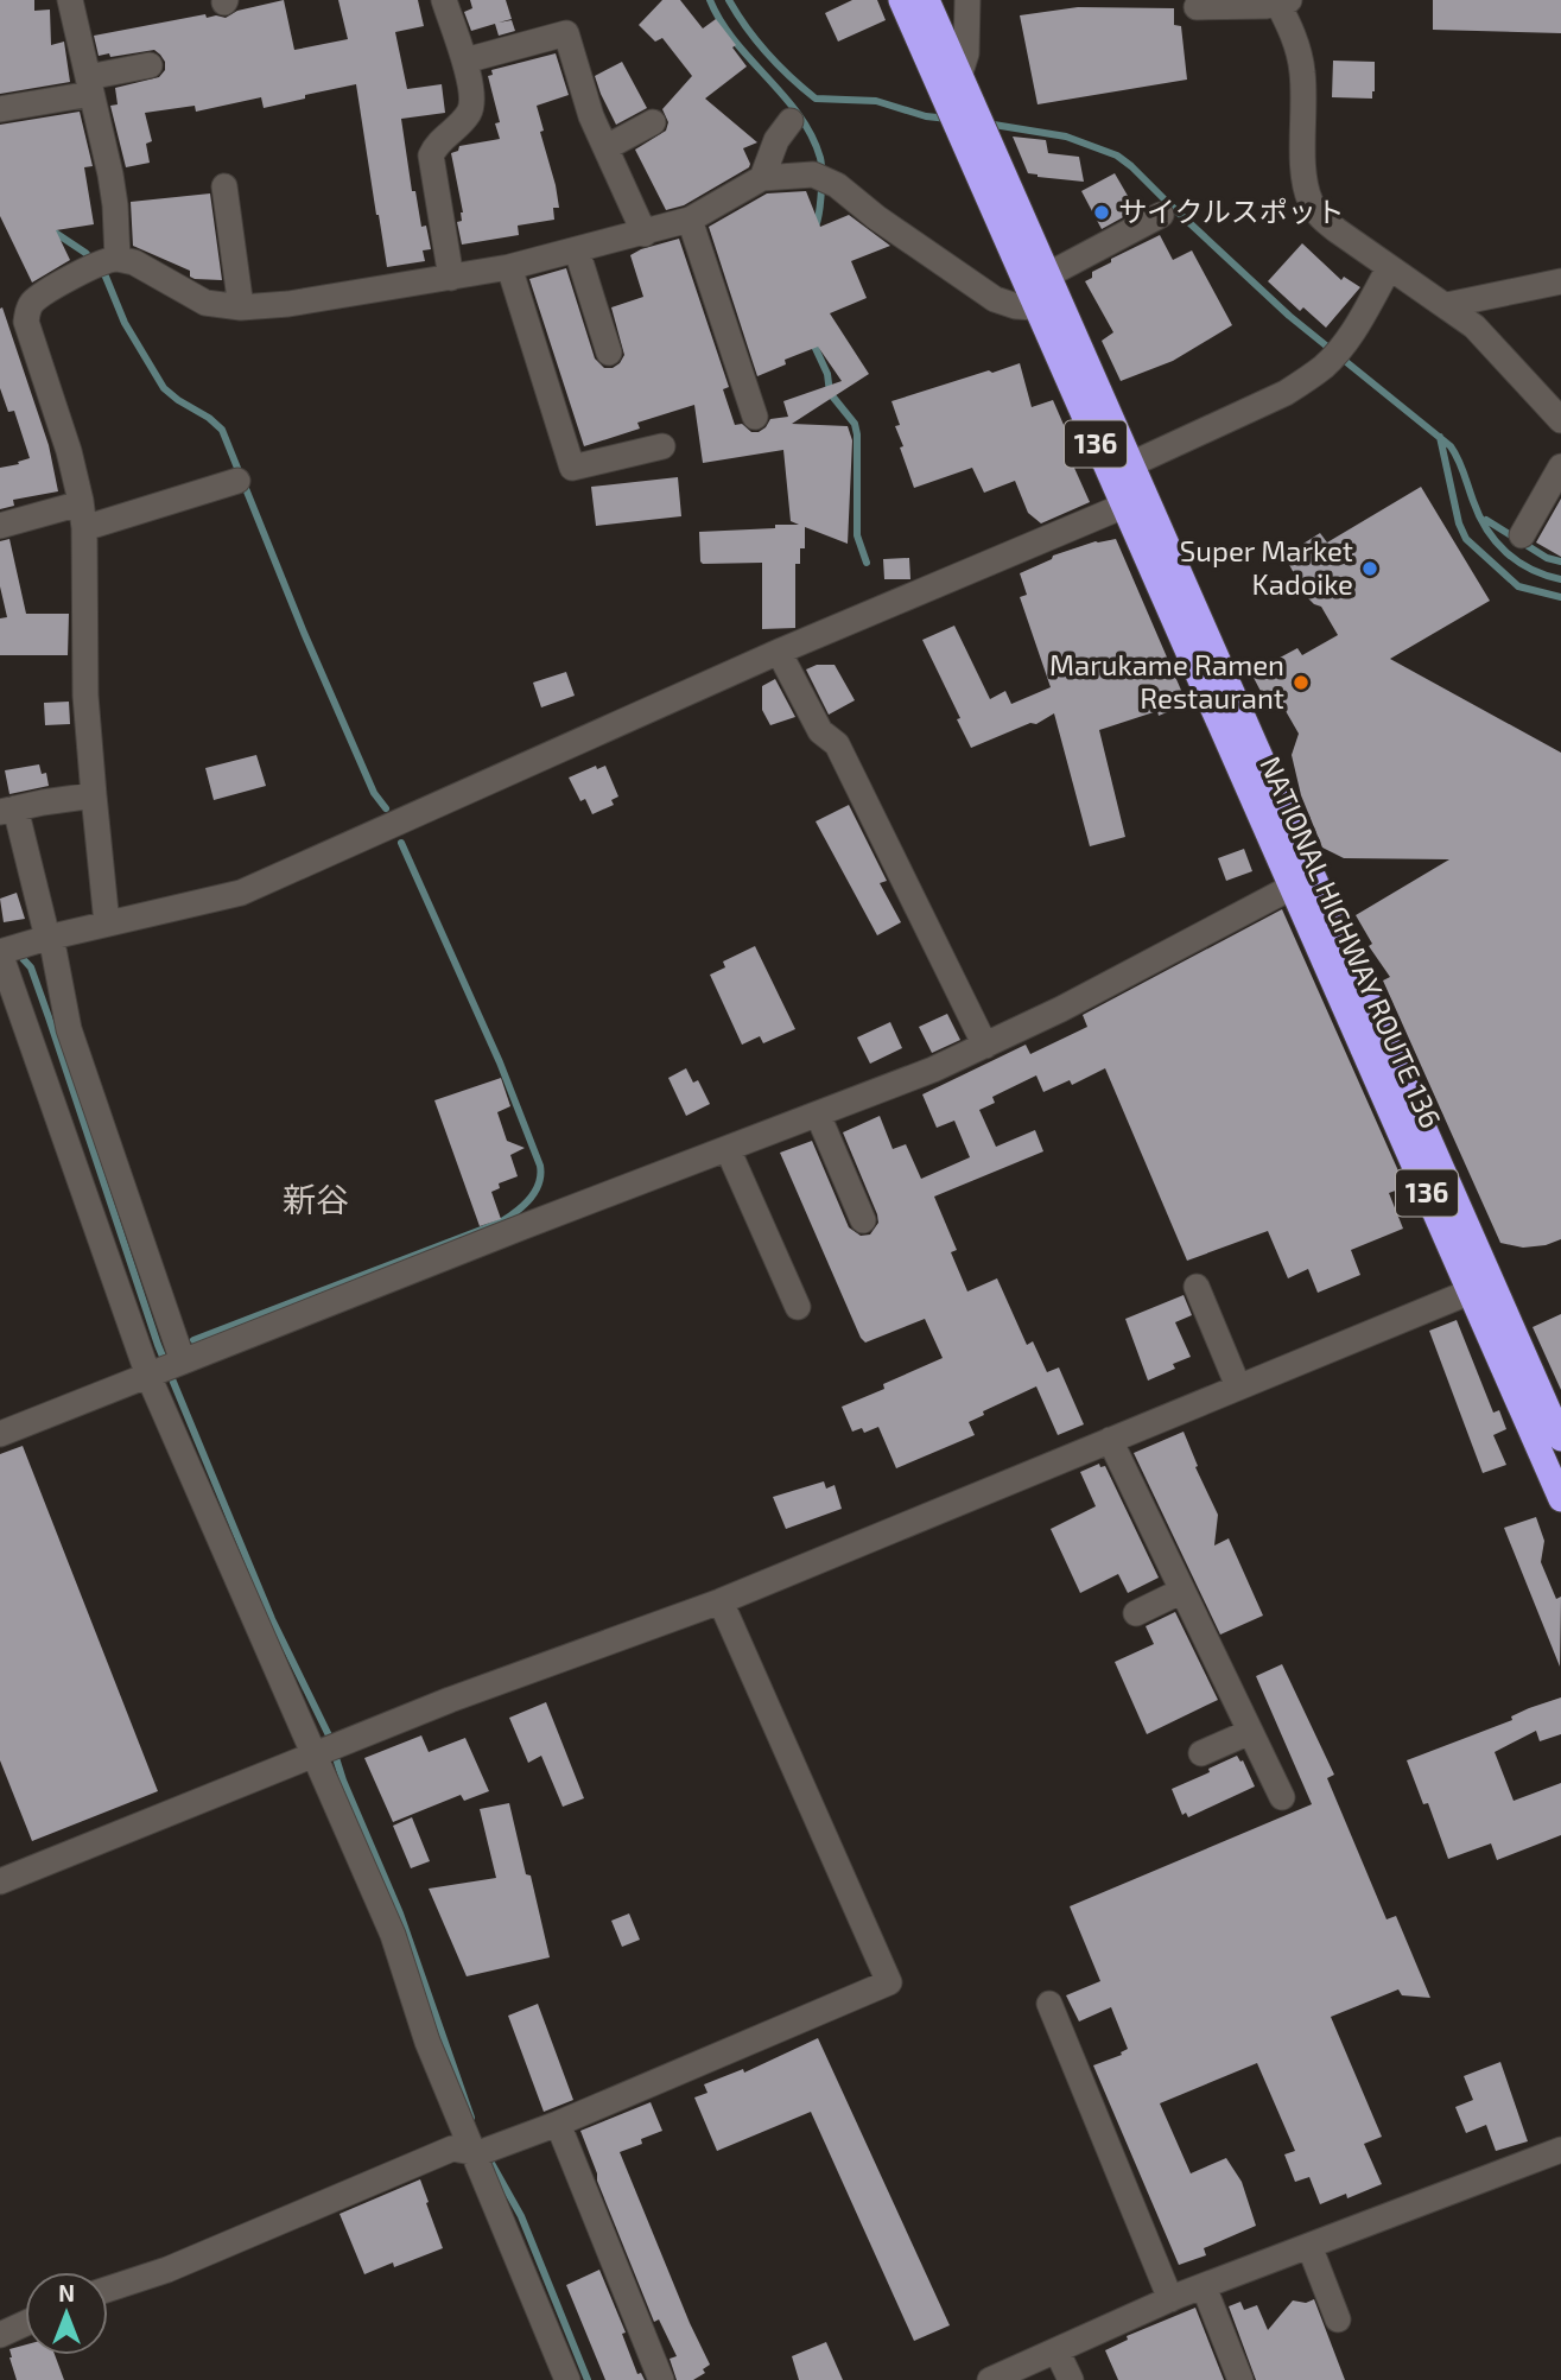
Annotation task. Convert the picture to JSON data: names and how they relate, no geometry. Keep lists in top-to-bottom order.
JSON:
{
  "streets": {
    "highway": ["136", "NATIONAL HIGHWAY ROUTE 136"]
  },
  "districts": ["新谷"],
  "places": ["サイクルスポット", "Super Market Kadoike", "Marukame Ramen Restaurant"],
  "north": "top"
}
